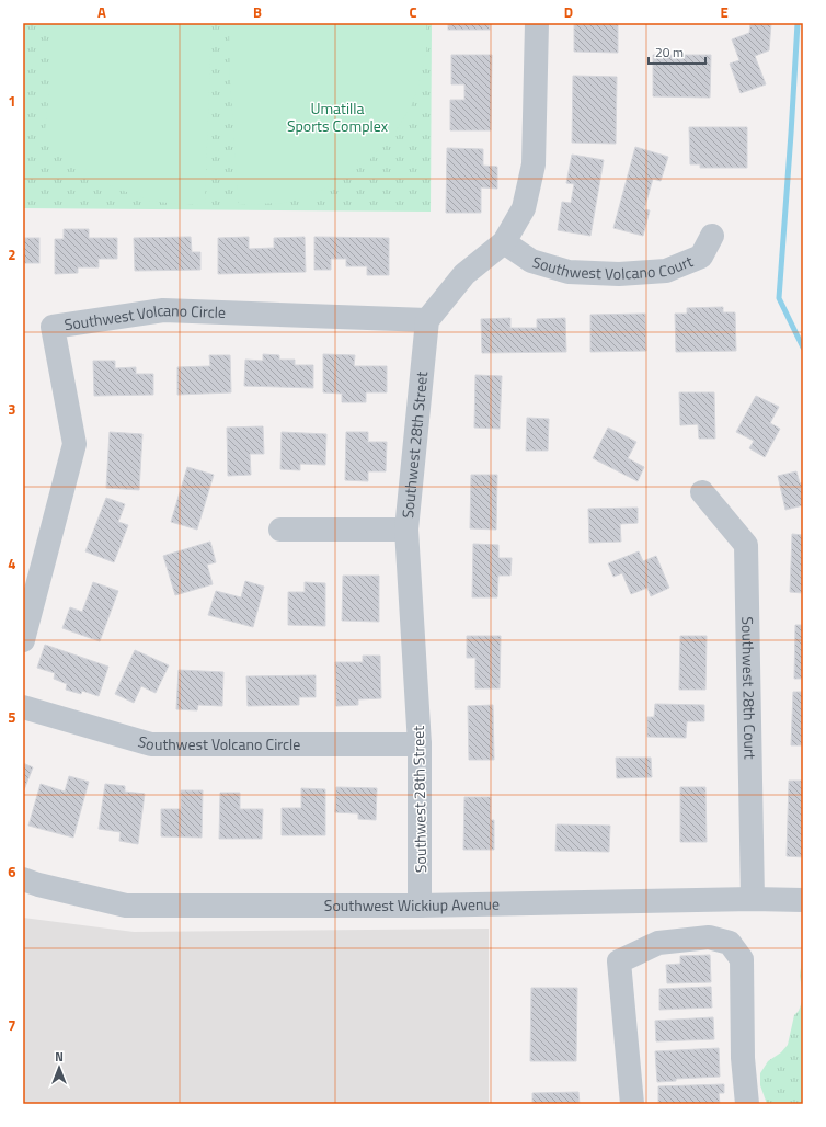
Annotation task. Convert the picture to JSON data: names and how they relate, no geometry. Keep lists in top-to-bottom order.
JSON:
{
  "streets": {
    "street": [
      "Southwest Volcano Court",
      "Southwest Volcano Circle",
      "Southwest 28th Street",
      "Southwest 28th Court",
      "Southwest Wickiup Avenue"
    ]
  },
  "crossings": [
    ["Southwest Volcano Circle", "Southwest 28th Street"],
    ["Southwest 28th Street", "Southwest Wickiup Avenue"],
    ["Southwest 28th Court", "Southwest Wickiup Avenue"]
  ],
  "parks": ["Umatilla Sports Complex"],
  "scale_bar": "20 m",
  "north": "top",
  "grid": {
    "columns": [
      "A",
      "B",
      "C",
      "D",
      "E"
    ],
    "rows": [
      "1",
      "2",
      "3",
      "4",
      "5",
      "6",
      "7"
    ]
  }
}
